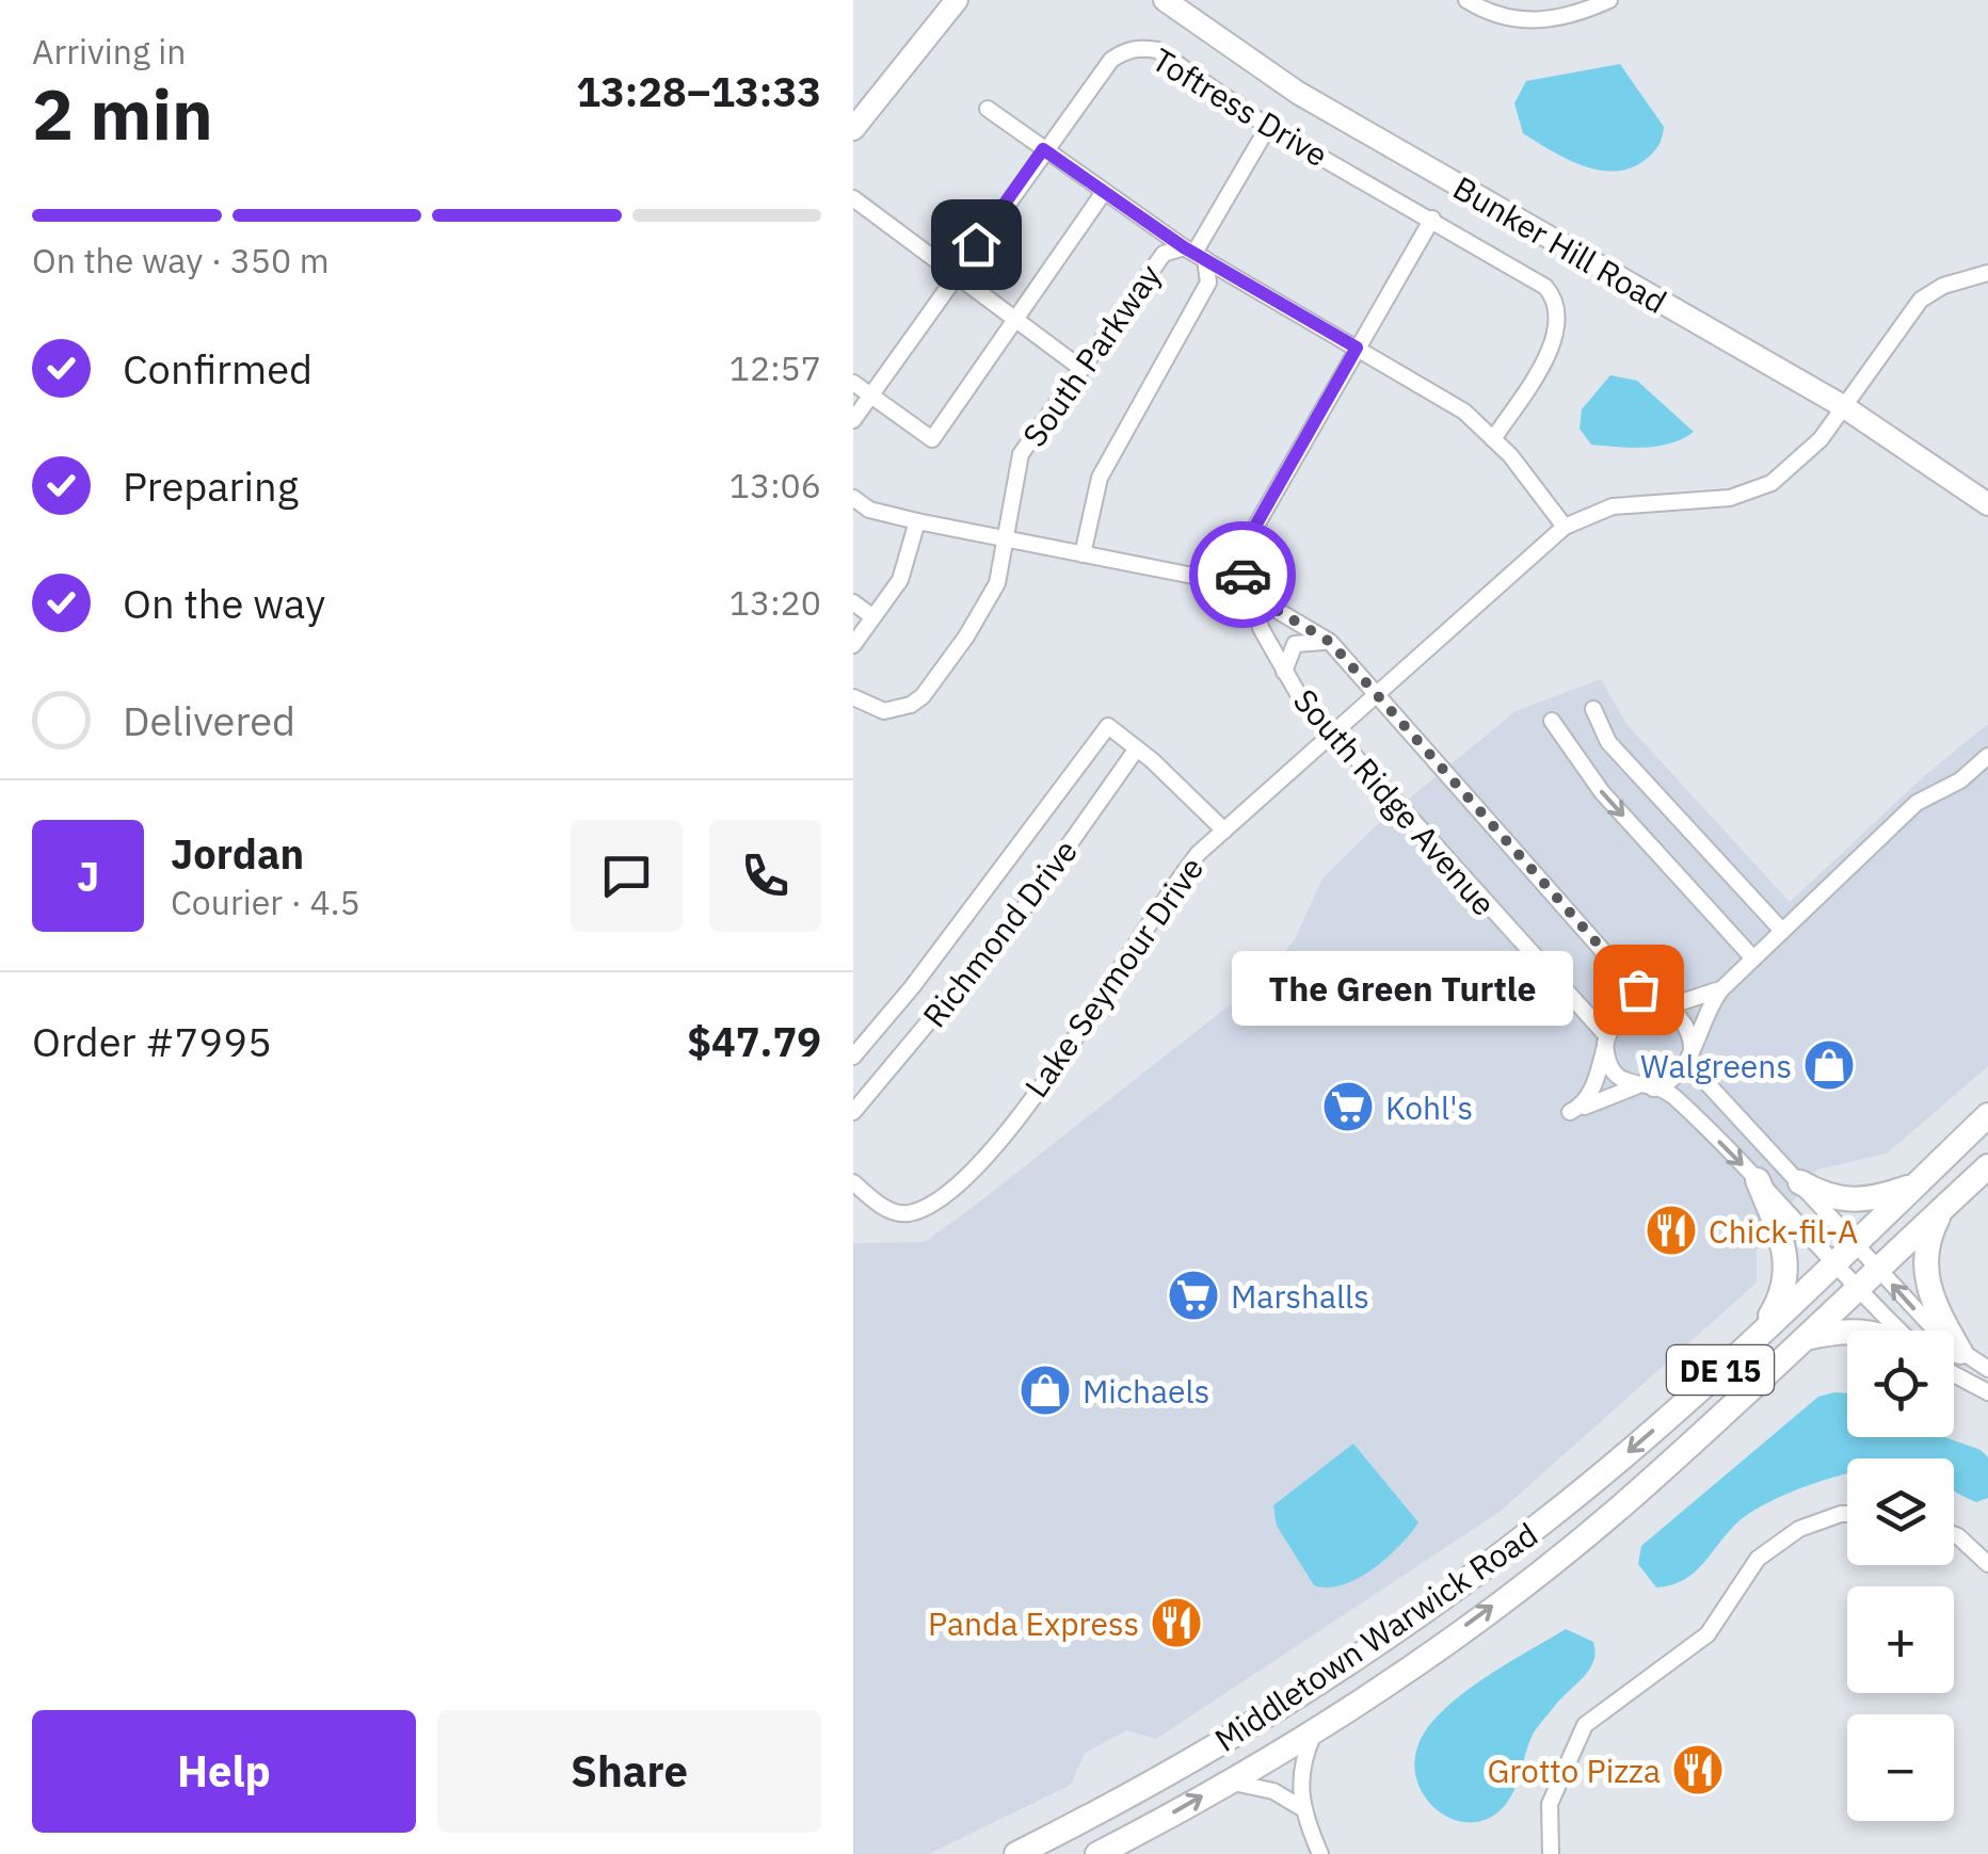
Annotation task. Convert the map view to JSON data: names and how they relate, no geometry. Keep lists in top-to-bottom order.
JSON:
{
  "streets": {
    "main road": ["Bunker Hill Road", "DE 15", "Middletown Warwick Road"],
    "street": [
      "Toftress Drive",
      "South Parkway",
      "South Ridge Avenue",
      "Richmond Drive",
      "Lake Seymour Drive"
    ]
  },
  "crossings": [
    ["Bunker Hill Road", "Lake Seymour Drive"],
    ["South Parkway", "South Ridge Avenue"],
    ["South Ridge Avenue", "Lake Seymour Drive"],
    ["South Ridge Avenue", "Middletown Warwick Road"]
  ],
  "places": {
    "other": ["The Green Turtle"],
    "shop": ["Walgreens", "Michaels"],
    "supermarket": ["Kohl's", "Marshalls"],
    "restaurant": ["Chick-fil-A", "Panda Express", "Grotto Pizza"]
  },
  "page": {
    "heading": ["2 min", "Arriving in", "13:28–13:33"],
    "panel": [
      "Jordan",
      "Courier · 4.5",
      "Order #7995",
      "$47.79"
    ],
    "bar": "On the way · 350 m",
    "list": [
      ["Confirmed", "12:57"],
      ["Preparing", "13:06"],
      ["On the way", "13:20"],
      "Delivered"
    ],
    "round": "J",
    "bubble": "The Green Turtle",
    "map_buttons": ["+", "−"],
    "buttons": ["Help", "Share"]
  }
}
